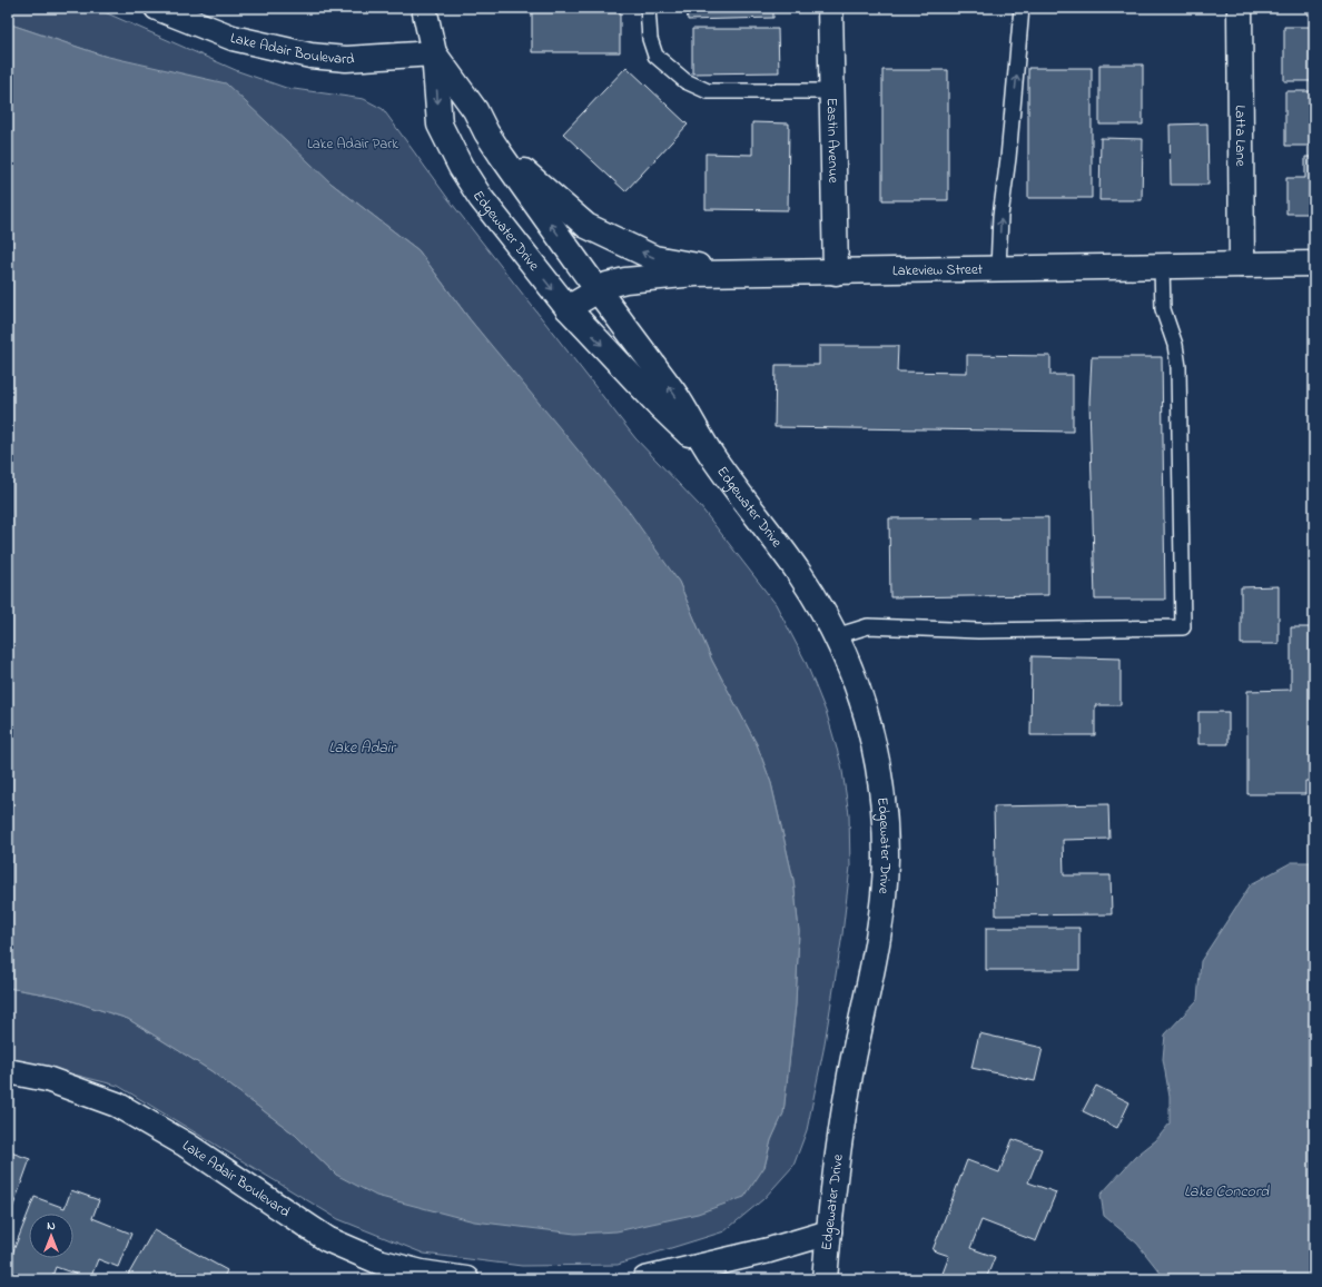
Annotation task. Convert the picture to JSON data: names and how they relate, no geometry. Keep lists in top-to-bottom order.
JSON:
{
  "streets": {
    "street": [
      "Lake Adair Boulevard",
      "Latta Lane",
      "Eastin Avenue",
      "Edgewater Drive",
      "Lakeview Street"
    ]
  },
  "crossings": [
    ["Lake Adair Boulevard", "Edgewater Drive"],
    ["Latta Lane", "Lakeview Street"],
    ["Eastin Avenue", "Lakeview Street"],
    ["Edgewater Drive", "Lakeview Street"]
  ],
  "water": ["Lake Adair", "Lake Concord"],
  "parks": ["Lake Adair Park"],
  "north": "top"
}
